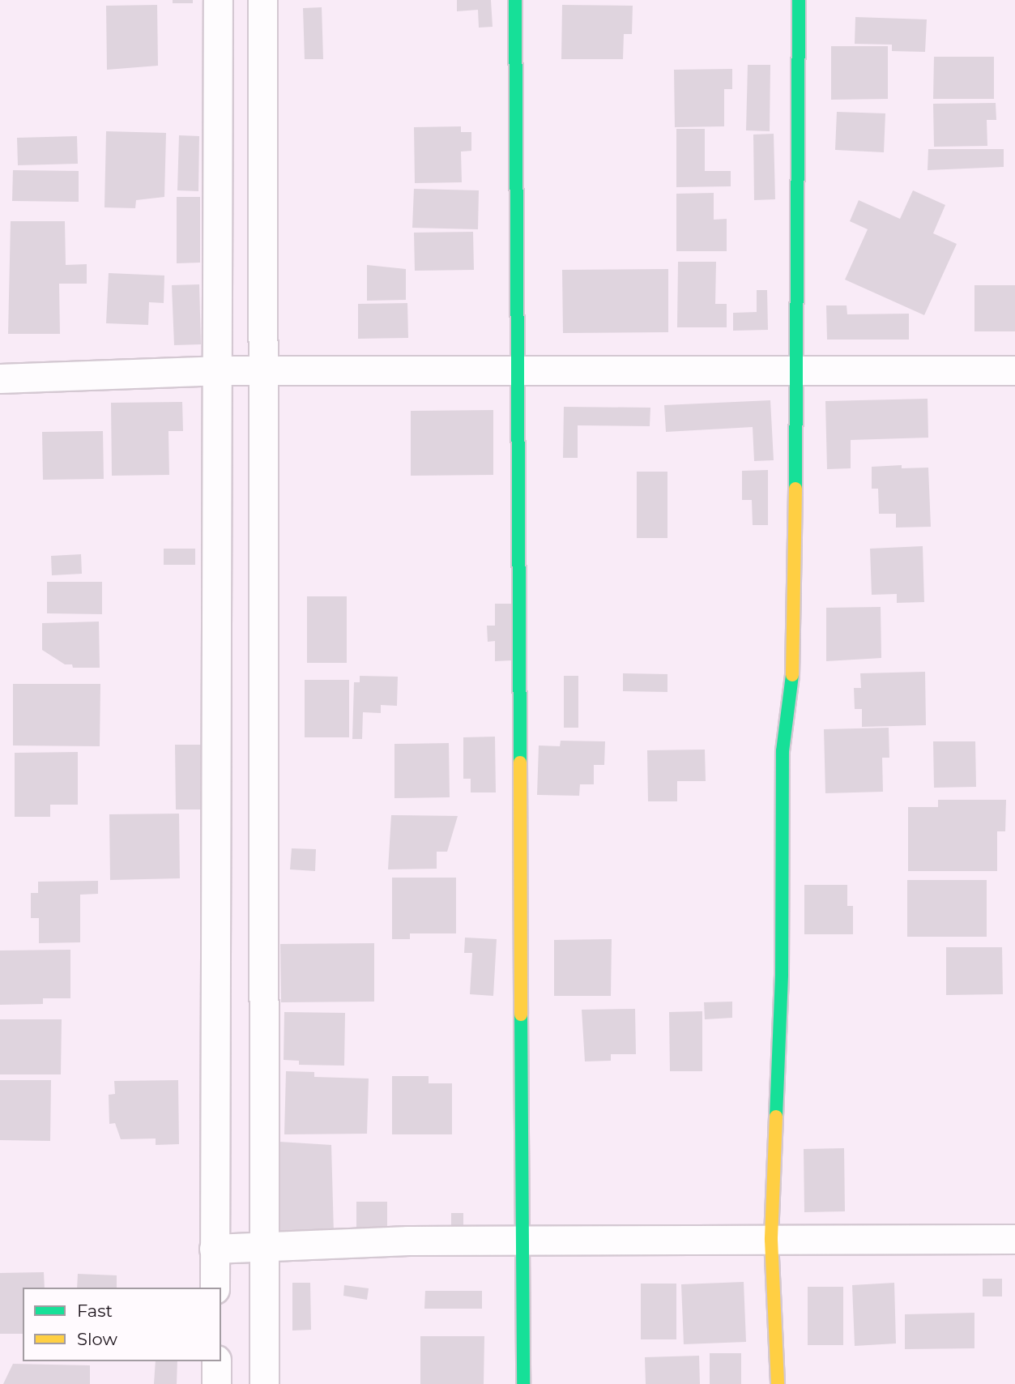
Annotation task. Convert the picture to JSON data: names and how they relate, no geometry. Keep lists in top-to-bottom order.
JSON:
{
  "legend": ["Fast", "Slow"]
}
